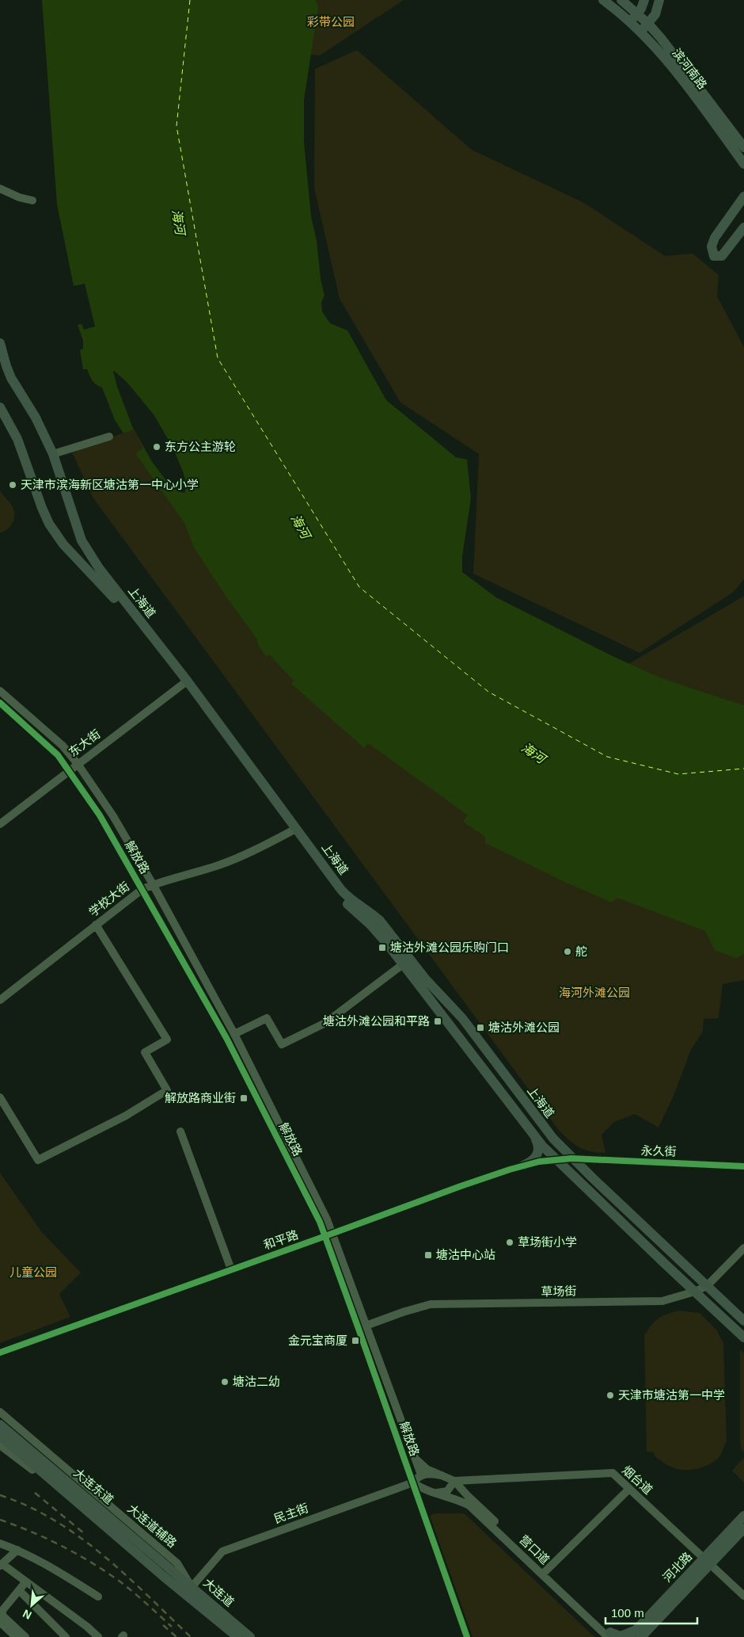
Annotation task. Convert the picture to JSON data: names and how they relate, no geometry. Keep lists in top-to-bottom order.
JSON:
{
  "streets": {
    "main road": [
      "滨河南路",
      "上海道",
      "大连东道",
      "河北路",
      "大连道"
    ],
    "street": [
      "东大街",
      "解放路",
      "学校大街",
      "永久街",
      "和平路",
      "草场街",
      "烟台道",
      "民主街",
      "大连道辅路",
      "营口道"
    ]
  },
  "crossings": [
    ["上海道", "东大街"],
    ["上海道", "学校大街"],
    ["上海道", "永久街"],
    ["上海道", "草场街"],
    ["东大街", "解放路"],
    ["解放路", "学校大街"],
    ["解放路", "和平路"],
    ["解放路", "草场街"],
    ["解放路", "民主街"],
    ["解放路", "营口道"],
    ["烟台道", "营口道"],
    ["烟台道", "河北路"],
    ["大连东道", "大连道"],
    ["民主街", "大连道辅路"],
    ["民主街", "营口道"],
    ["民主街", "大连道"],
    ["大连道辅路", "大连道"]
  ],
  "water": ["海河"],
  "parks": ["彩带公园", "海河外滩公园", "儿童公园"],
  "places": {
    "other": [
      "东方公主游轮",
      "天津市滨海新区塘沽第一中心小学",
      "舵",
      "草场街小学",
      "塘沽二幼",
      "天津市塘沽第一中学"
    ],
    "transit": [
      "塘沽外滩公园乐购门口",
      "塘沽外滩公园和平路",
      "塘沽外滩公园",
      "解放路商业街",
      "塘沽中心站",
      "金元宝商厦"
    ]
  },
  "scale_bar": "100 m",
  "north": "bottom left"
}
